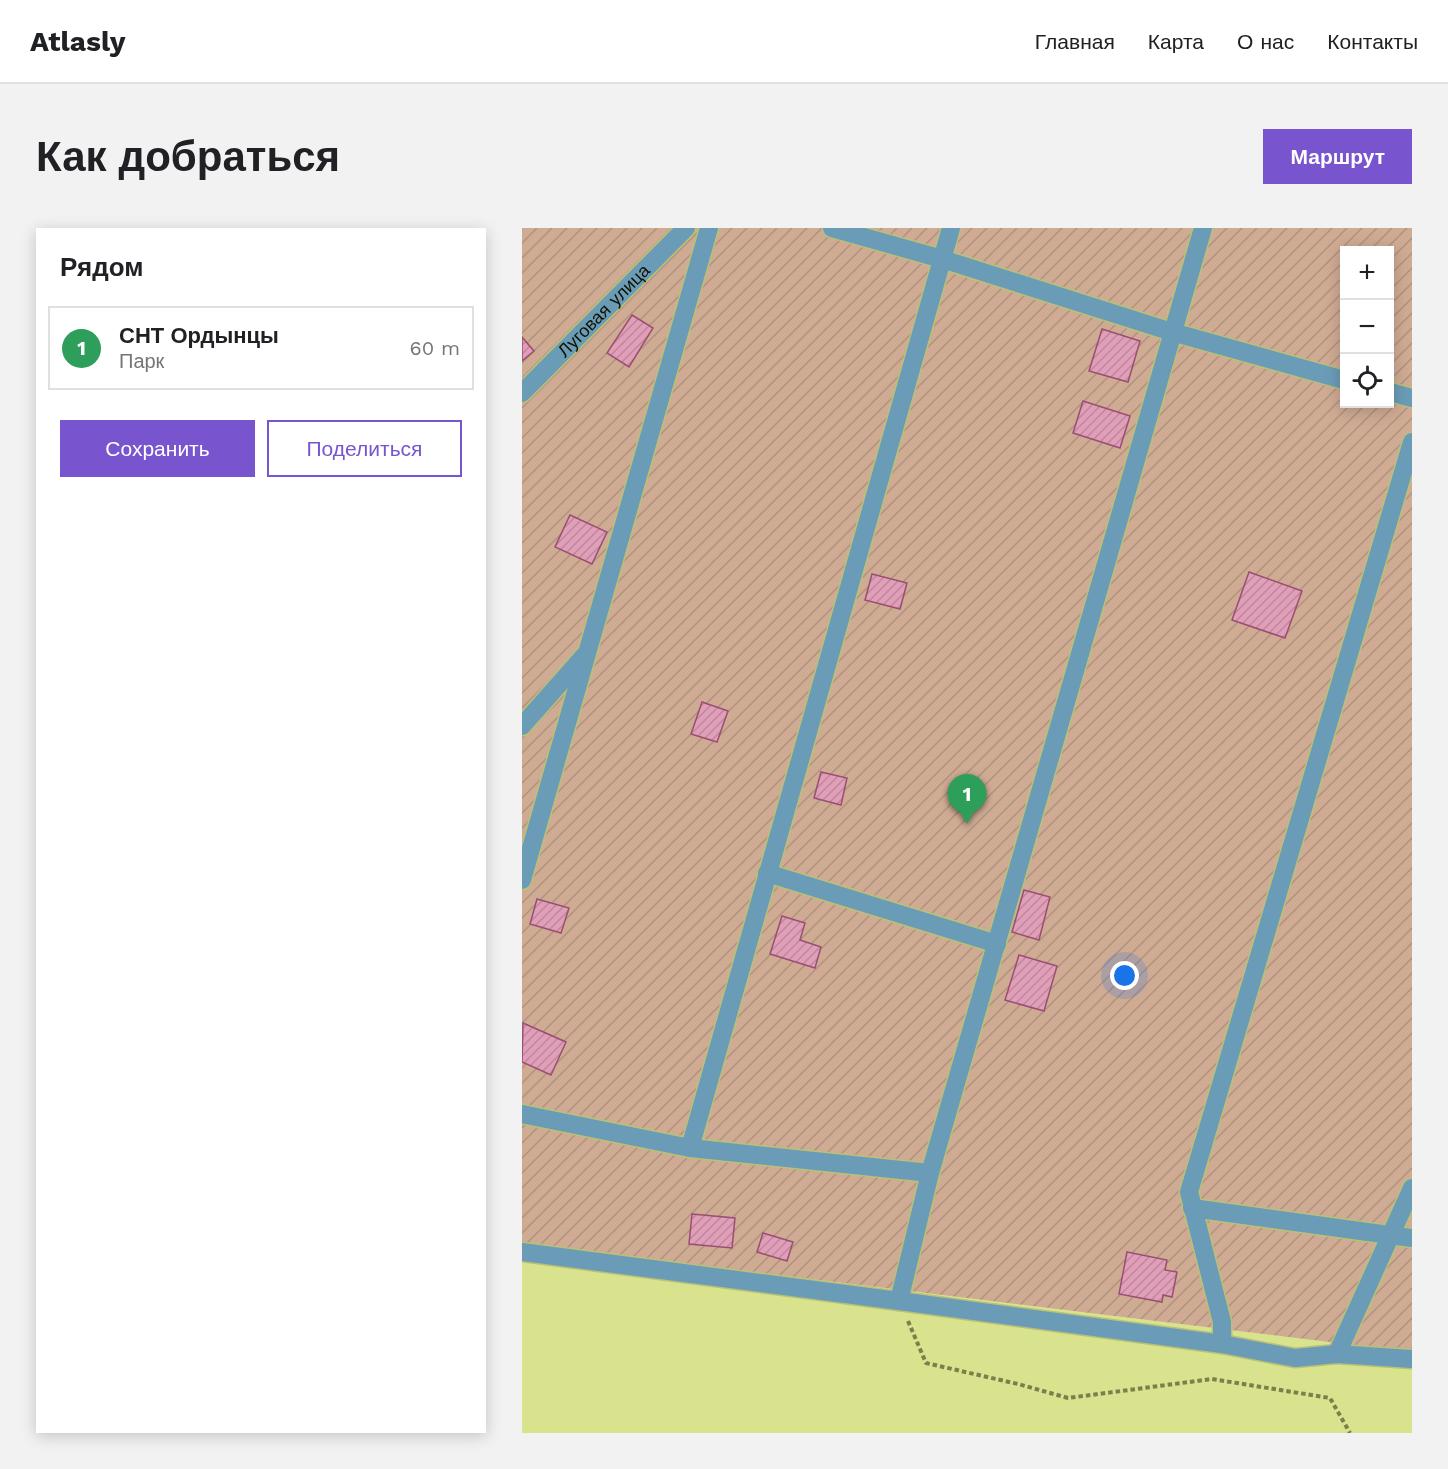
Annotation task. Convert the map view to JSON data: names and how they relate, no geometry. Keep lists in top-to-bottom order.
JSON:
{
  "streets": {
    "street": ["Луговая улица"]
  },
  "page": {
    "header": "Atlasly",
    "nav": [
      "Главная",
      "Карта",
      "О нас",
      "Контакты"
    ],
    "buttons": [
      "Маршрут",
      ["Сохранить", "Поделиться"]
    ],
    "title": "Как добраться",
    "heading": "Рядом",
    "map_buttons": ["+", "−"],
    "list": [
      {
        "mark": "1",
        "name": "СНТ Ордынцы",
        "note": "Парк",
        "value": "60 m"
      }
    ],
    "pins": "1"
  }
}
